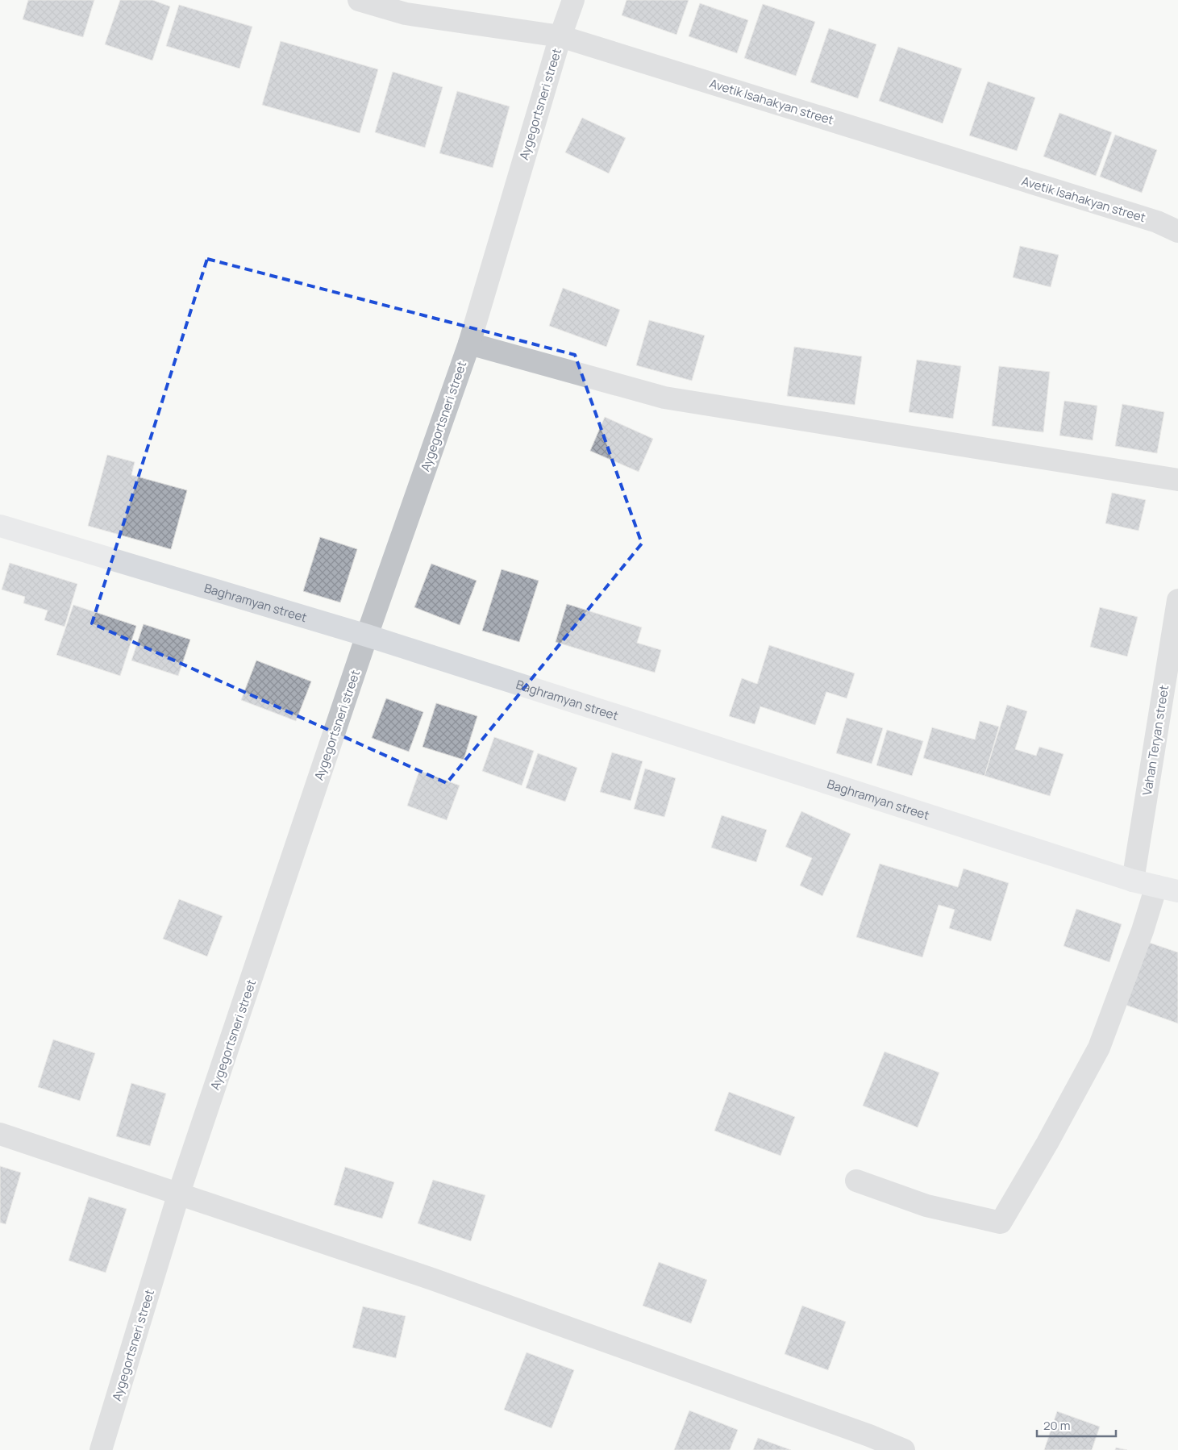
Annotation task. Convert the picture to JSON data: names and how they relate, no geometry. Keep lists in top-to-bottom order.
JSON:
{
  "streets": {
    "main road": ["Baghramyan street"],
    "street": ["Avetik Isahakyan street", "Aygegortsneri street", "Vahan Teryan street"]
  },
  "crossings": [
    ["Avetik Isahakyan street", "Aygegortsneri street"],
    ["Aygegortsneri street", "Baghramyan street"],
    ["Baghramyan street", "Vahan Teryan street"]
  ],
  "scale_bar": "20 m"
}
